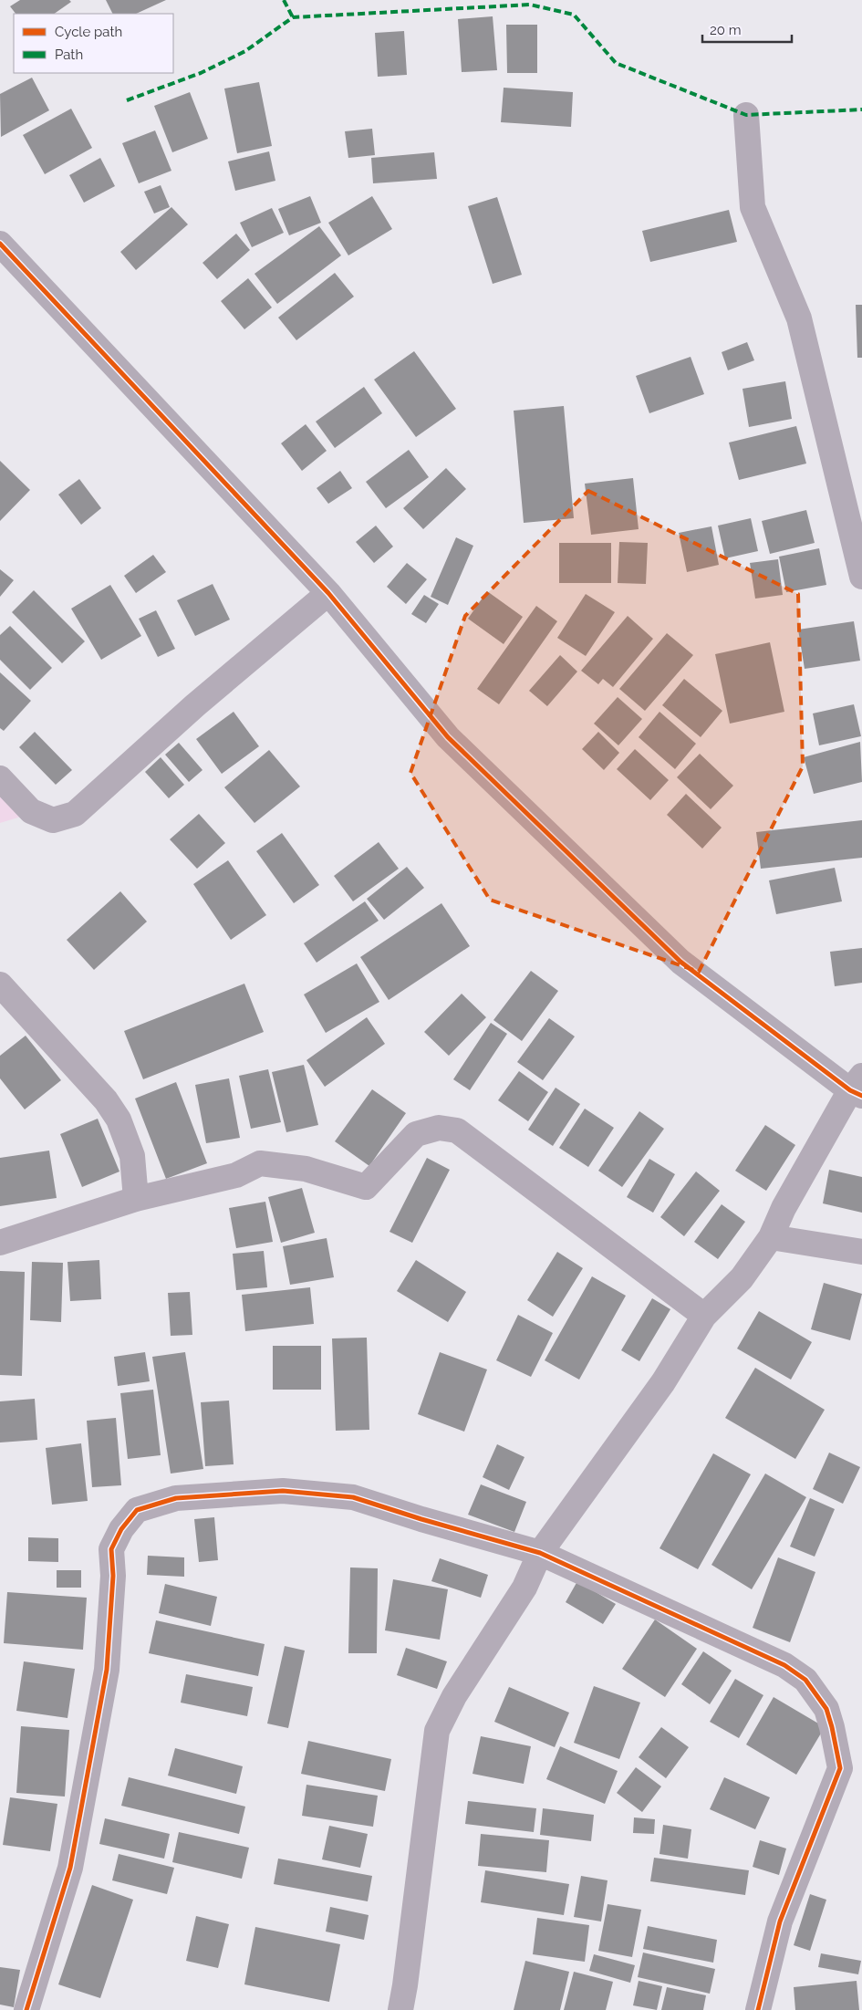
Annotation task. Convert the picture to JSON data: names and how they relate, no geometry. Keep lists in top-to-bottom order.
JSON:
{
  "legend": ["Cycle path", "Path"],
  "scale_bar": "20 m"
}
